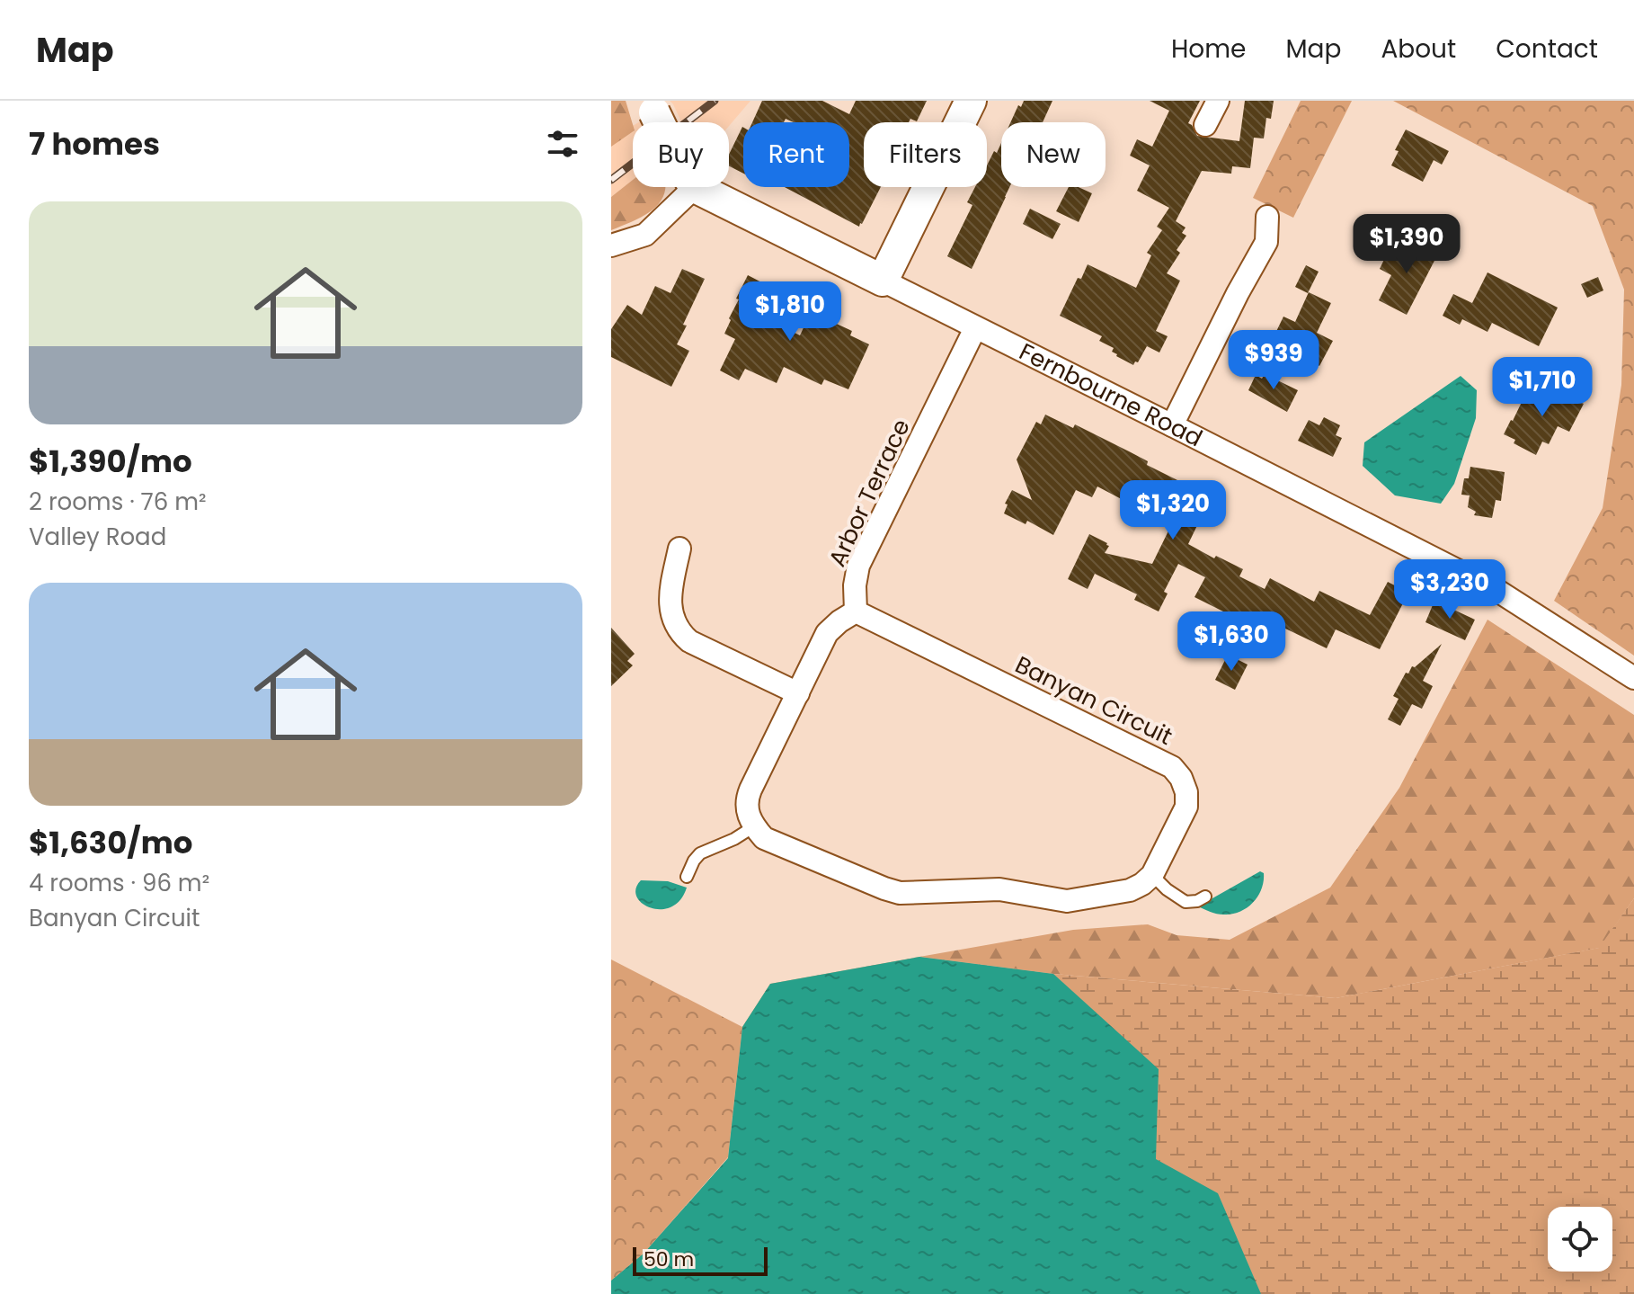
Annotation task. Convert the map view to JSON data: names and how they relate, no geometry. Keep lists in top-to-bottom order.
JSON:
{
  "streets": {
    "street": ["Fernbourne Road", "Arbor Terrace", "Banyan Circuit"]
  },
  "crossings": [
    ["Fernbourne Road", "Arbor Terrace"],
    ["Arbor Terrace", "Banyan Circuit"]
  ],
  "scale_bar": "50 m",
  "page": {
    "header": "Map",
    "nav": [
      "Home",
      "Map",
      "About",
      "Contact"
    ],
    "heading": "7 homes",
    "chip": [
      "Buy",
      "Rent",
      "Filters",
      "New"
    ],
    "list": [
      {
        "name": "$1,390/mo",
        "note": "2 rooms · 76 m² · Valley Road"
      },
      {
        "name": "$1,630/mo",
        "note": "4 rooms · 96 m² · Banyan Circuit"
      }
    ],
    "price": [
      "$1,390",
      "$1,810",
      "$939",
      "$1,710",
      "$1,320",
      "$3,230",
      "$1,630"
    ],
    "scale": "50 m"
  }
}
